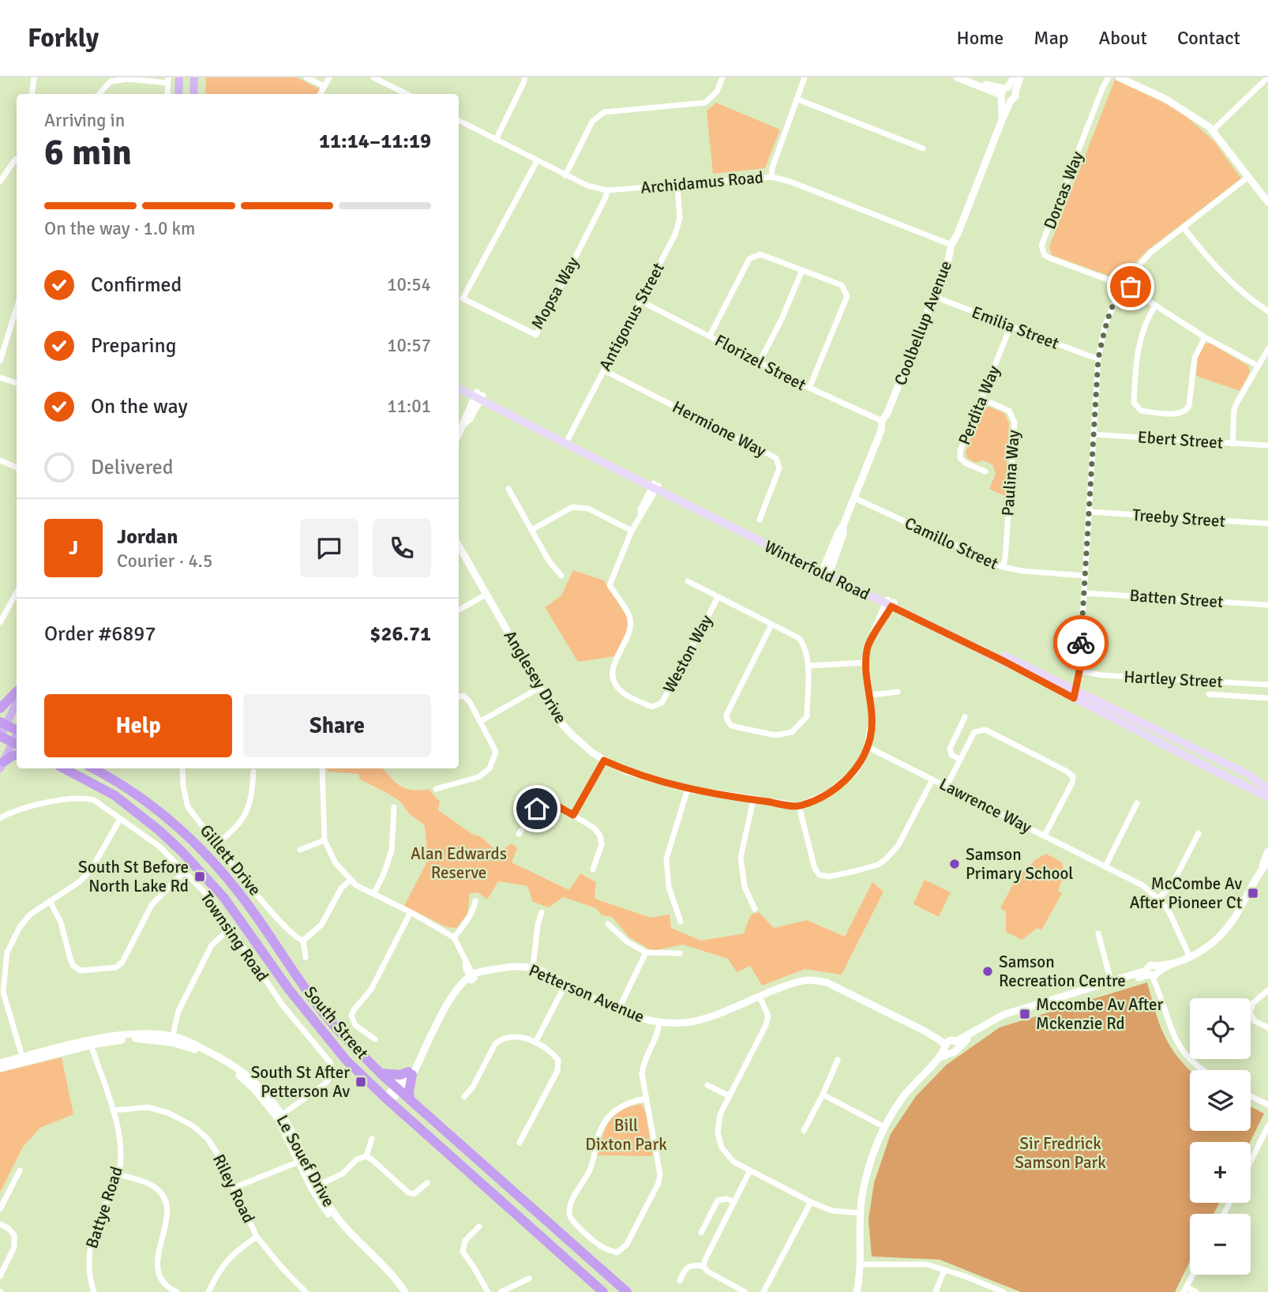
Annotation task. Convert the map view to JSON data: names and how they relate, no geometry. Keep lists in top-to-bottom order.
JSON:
{
  "streets": {
    "highway": ["South Street"],
    "main road": ["Winterfold Road"],
    "street": [
      "Archidamus Road",
      "Dorcas Way",
      "Mopsa Way",
      "Antigonus Street",
      "Coolbellup Avenue",
      "Emilia Street",
      "Florizel Street",
      "Perdita Way",
      "Hermione Way",
      "Ebert Street",
      "Paulina Way",
      "Treeby Street",
      "Camillo Street",
      "Batten Street",
      "Weston Way",
      "Anglesey Drive",
      "Hartley Street",
      "Lawrence Way",
      "Gillett Drive",
      "Townsing Road",
      "Petterson Avenue",
      "Le Souef Drive",
      "Riley Road",
      "Battye Road"
    ]
  },
  "crossings": [
    ["Archidamus Road", "Mopsa Way"],
    ["Archidamus Road", "Antigonus Street"],
    ["Archidamus Road", "Coolbellup Avenue"],
    ["Antigonus Street", "Florizel Street"],
    ["Antigonus Street", "Hermione Way"],
    ["Antigonus Street", "Winterfold Road"],
    ["Coolbellup Avenue", "Emilia Street"],
    ["Coolbellup Avenue", "Florizel Street"],
    ["Coolbellup Avenue", "Camillo Street"],
    ["Coolbellup Avenue", "Winterfold Road"],
    ["Emilia Street", "Perdita Way"],
    ["Perdita Way", "Paulina Way"],
    ["Paulina Way", "Camillo Street"],
    ["Winterfold Road", "Weston Way"],
    ["Townsing Road", "Le Souef Drive"],
    ["Petterson Avenue", "South Street"],
    ["Le Souef Drive", "Battye Road"],
    ["Riley Road", "Battye Road"]
  ],
  "parks": ["Alan Edwards Reserve", "Bill Dixton Park", "Sir Fredrick Samson Park"],
  "places": {
    "other": ["Samson Primary School", "Samson Recreation Centre"],
    "transit": [
      "South St Before North Lake Rd",
      "McCombe Av After Pioneer Ct",
      "Mccombe Av After Mckenzie Rd",
      "South St After Petterson Av"
    ]
  },
  "page": {
    "header": "Forkly",
    "nav": [
      "Home",
      "Map",
      "About",
      "Contact"
    ],
    "heading": ["6 min", "Arriving in", "11:14–11:19"],
    "panel": [
      "Jordan",
      "Courier · 4.5",
      "Order #6897",
      "$26.71"
    ],
    "bar": "On the way · 1.0 km",
    "list": [
      ["Confirmed", "10:54"],
      ["Preparing", "10:57"],
      ["On the way", "11:01"],
      "Delivered"
    ],
    "round": "J",
    "buttons": ["Help", "Share"],
    "map_buttons": ["+", "−"]
  }
}
